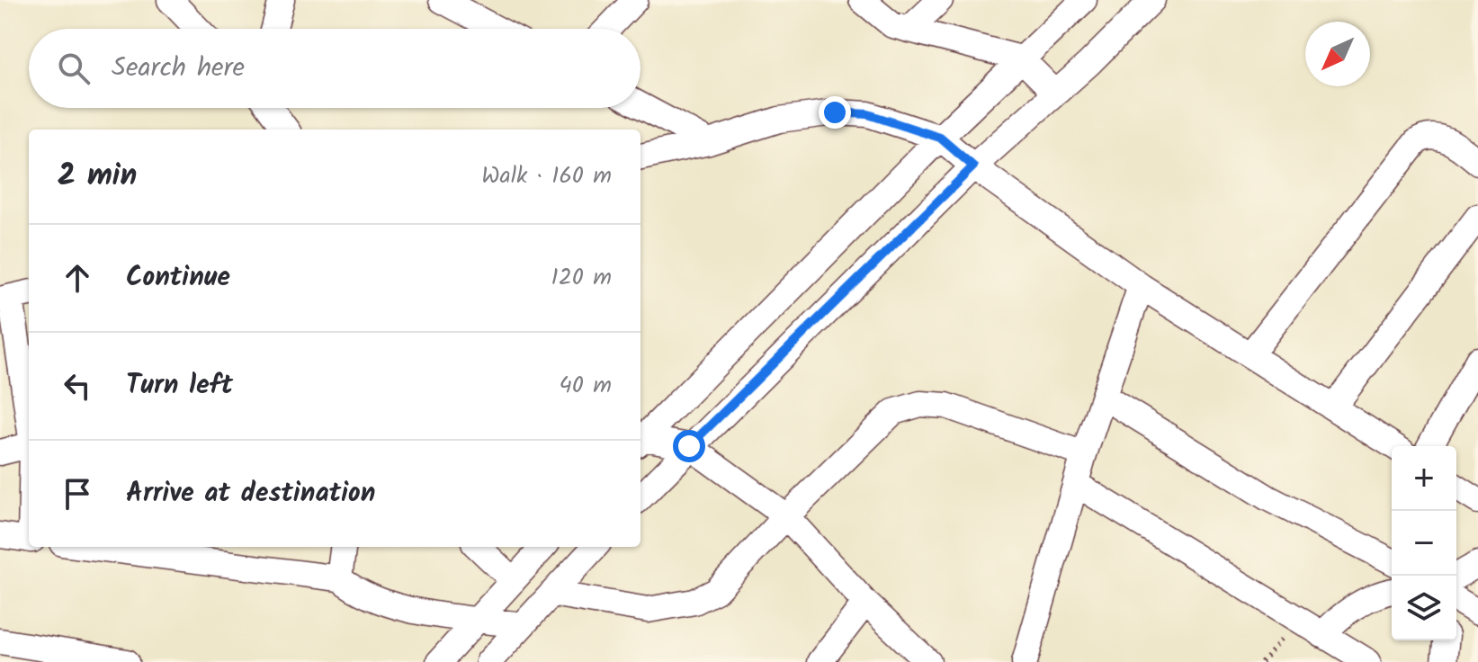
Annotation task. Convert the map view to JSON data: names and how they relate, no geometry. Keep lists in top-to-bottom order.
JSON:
{
  "north": "bottom left",
  "page": {
    "search": "Search here",
    "heading": ["2 min", "Walk · 160 m"],
    "list": [
      ["Continue", "120 m"],
      ["Turn left", "40 m"],
      "Arrive at destination"
    ],
    "map_buttons": ["+", "−"]
  }
}
